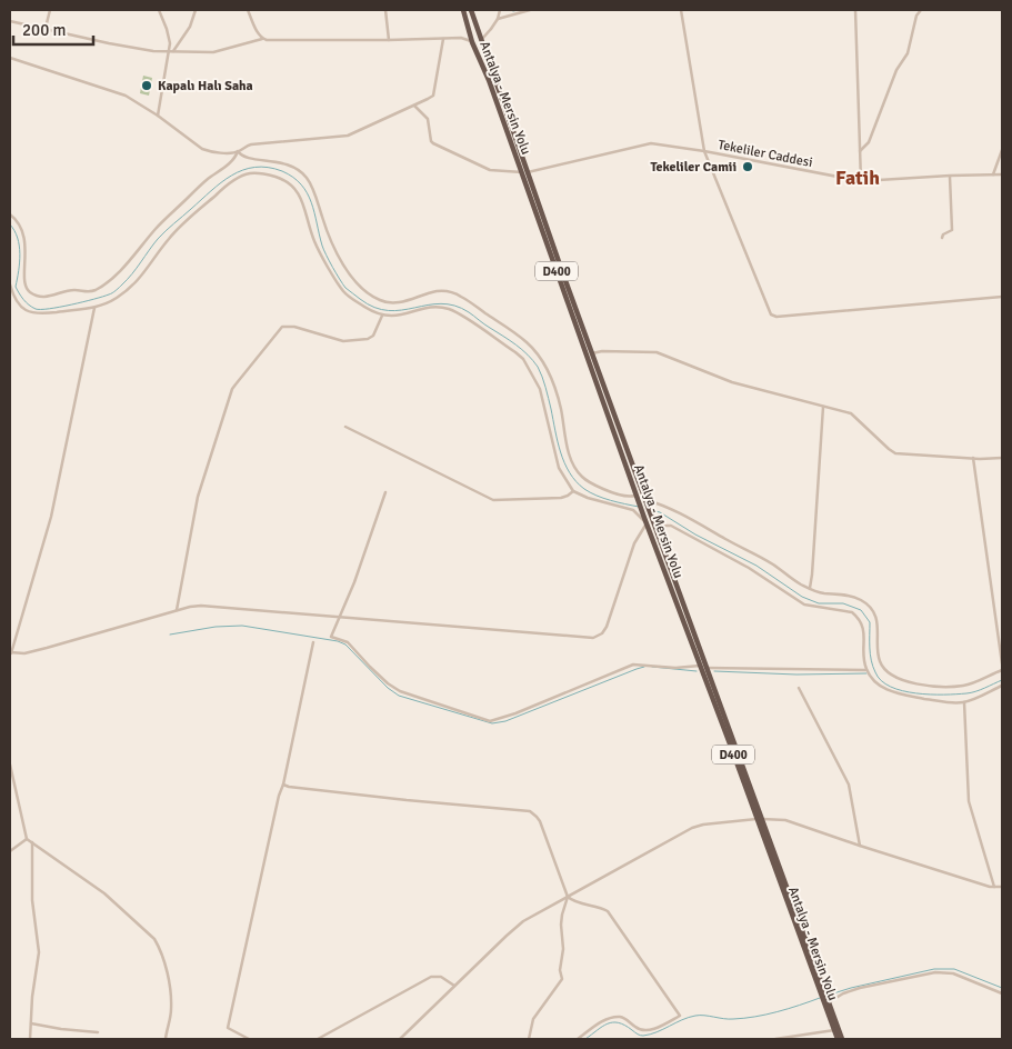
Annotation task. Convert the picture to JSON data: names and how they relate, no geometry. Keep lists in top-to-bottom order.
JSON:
{
  "streets": {
    "highway": ["Antalya - Mersin Yolu", "D400"],
    "street": ["Tekeliler Caddesi"]
  },
  "crossings": [
    ["Antalya - Mersin Yolu", "Tekeliler Caddesi"]
  ],
  "districts": ["Fatih"],
  "places": ["Kapalı Halı Saha", "Tekeliler Camii"],
  "scale_bar": "200 m"
}
